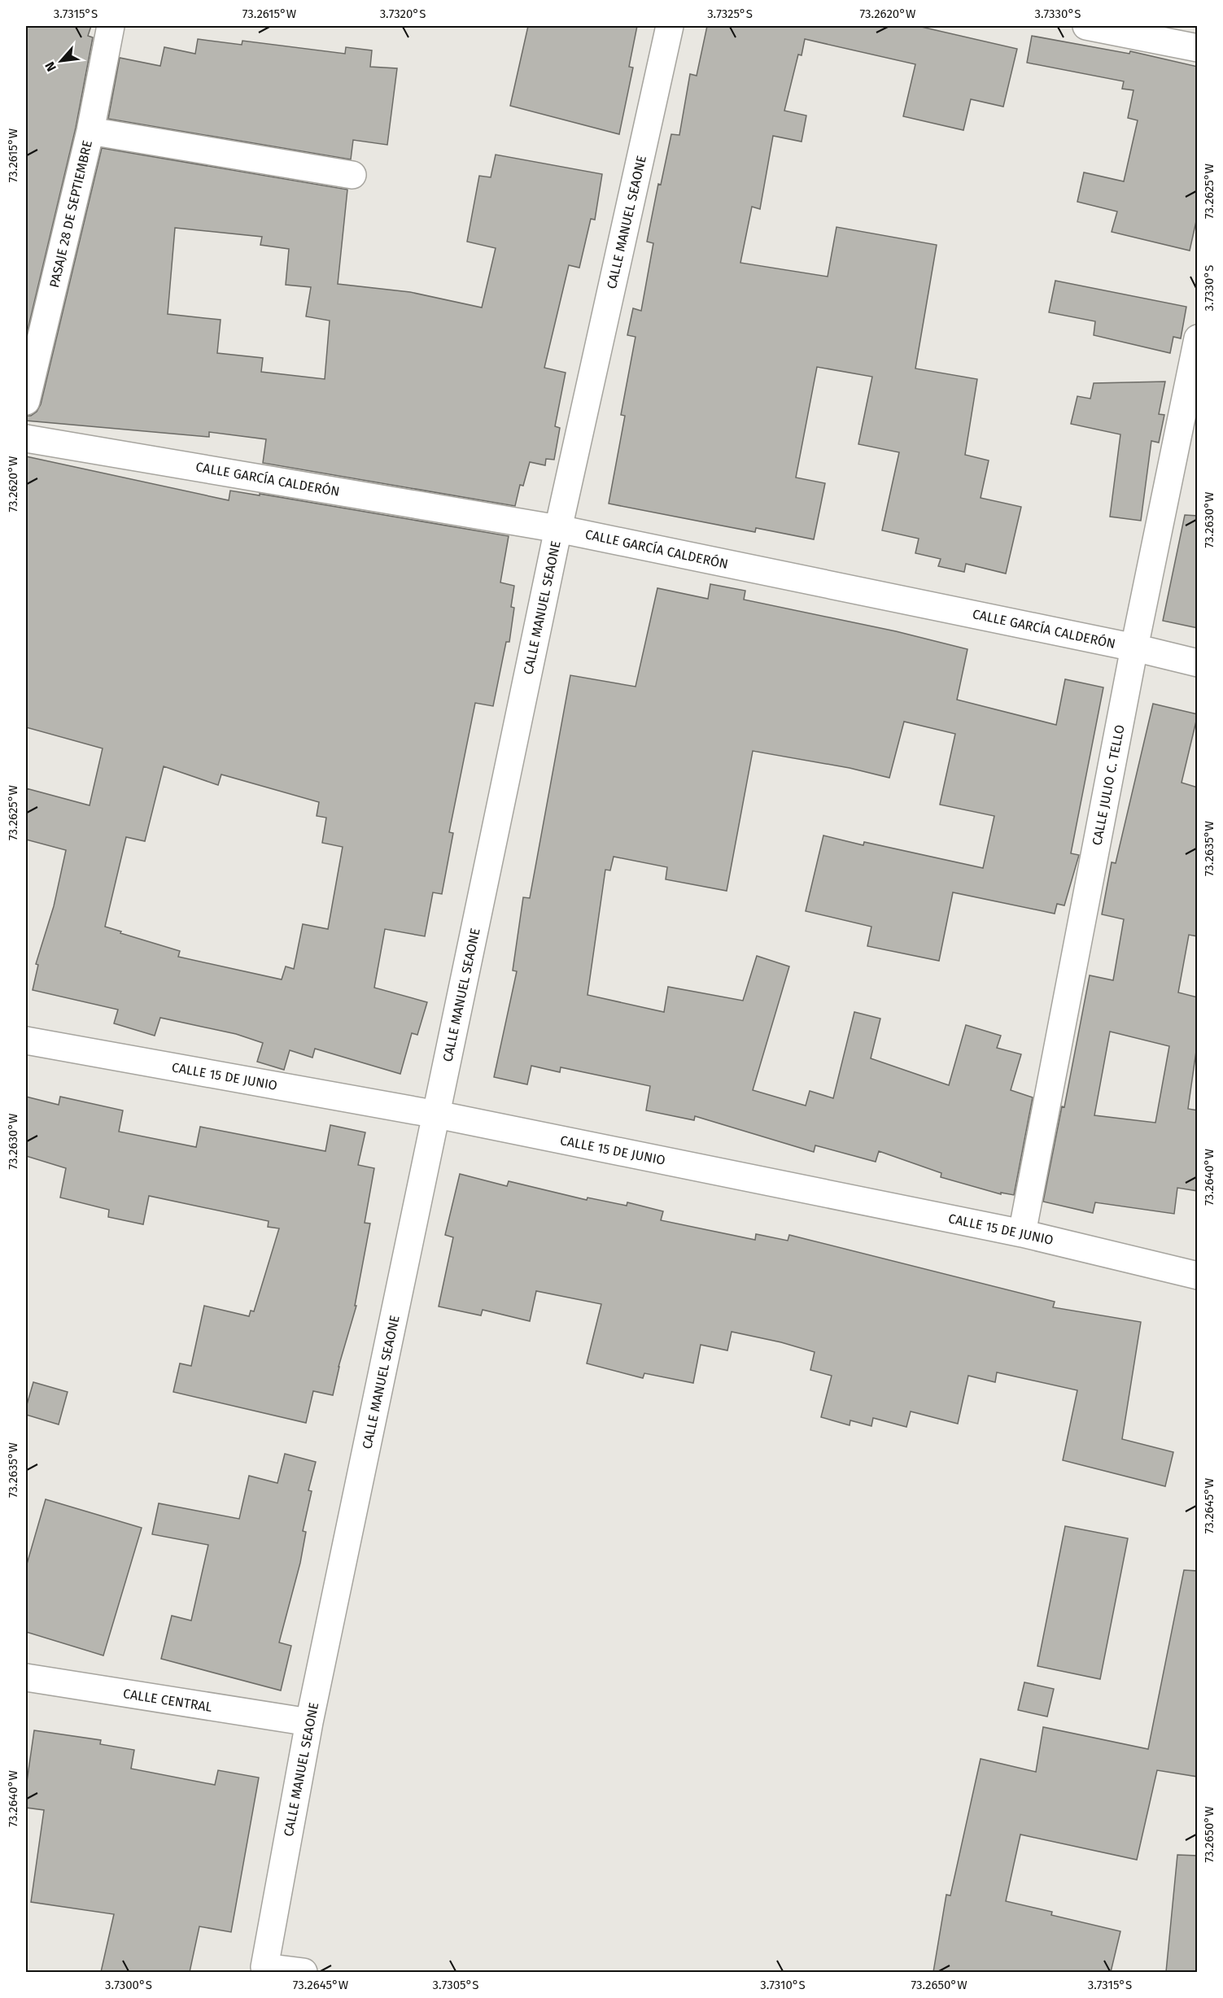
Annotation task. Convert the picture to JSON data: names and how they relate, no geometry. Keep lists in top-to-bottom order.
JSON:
{
  "streets": {
    "street": [
      "PASAJE 28 DE SEPTIEMBRE",
      "CALLE MANUEL SEAONE",
      "CALLE GARCÍA CALDERÓN",
      "CALLE JULIO C. TELLO",
      "CALLE 15 DE JUNIO",
      "CALLE CENTRAL"
    ]
  },
  "crossings": [
    ["CALLE MANUEL SEAONE", "CALLE GARCÍA CALDERÓN"],
    ["CALLE MANUEL SEAONE", "CALLE 15 DE JUNIO"],
    ["CALLE MANUEL SEAONE", "CALLE CENTRAL"],
    ["CALLE GARCÍA CALDERÓN", "CALLE JULIO C. TELLO"],
    ["CALLE JULIO C. TELLO", "CALLE 15 DE JUNIO"]
  ],
  "north": "bottom left",
  "coordinates": [
    "3.7315°S",
    "73.2615°W",
    "3.7320°S",
    "3.7325°S",
    "73.2620°W",
    "3.7330°S",
    "73.2625°W",
    "73.2630°W",
    "73.2635°W",
    "73.2640°W",
    "73.2645°W",
    "73.2650°W",
    "3.7300°S",
    "3.7305°S",
    "3.7310°S"
  ]
}
